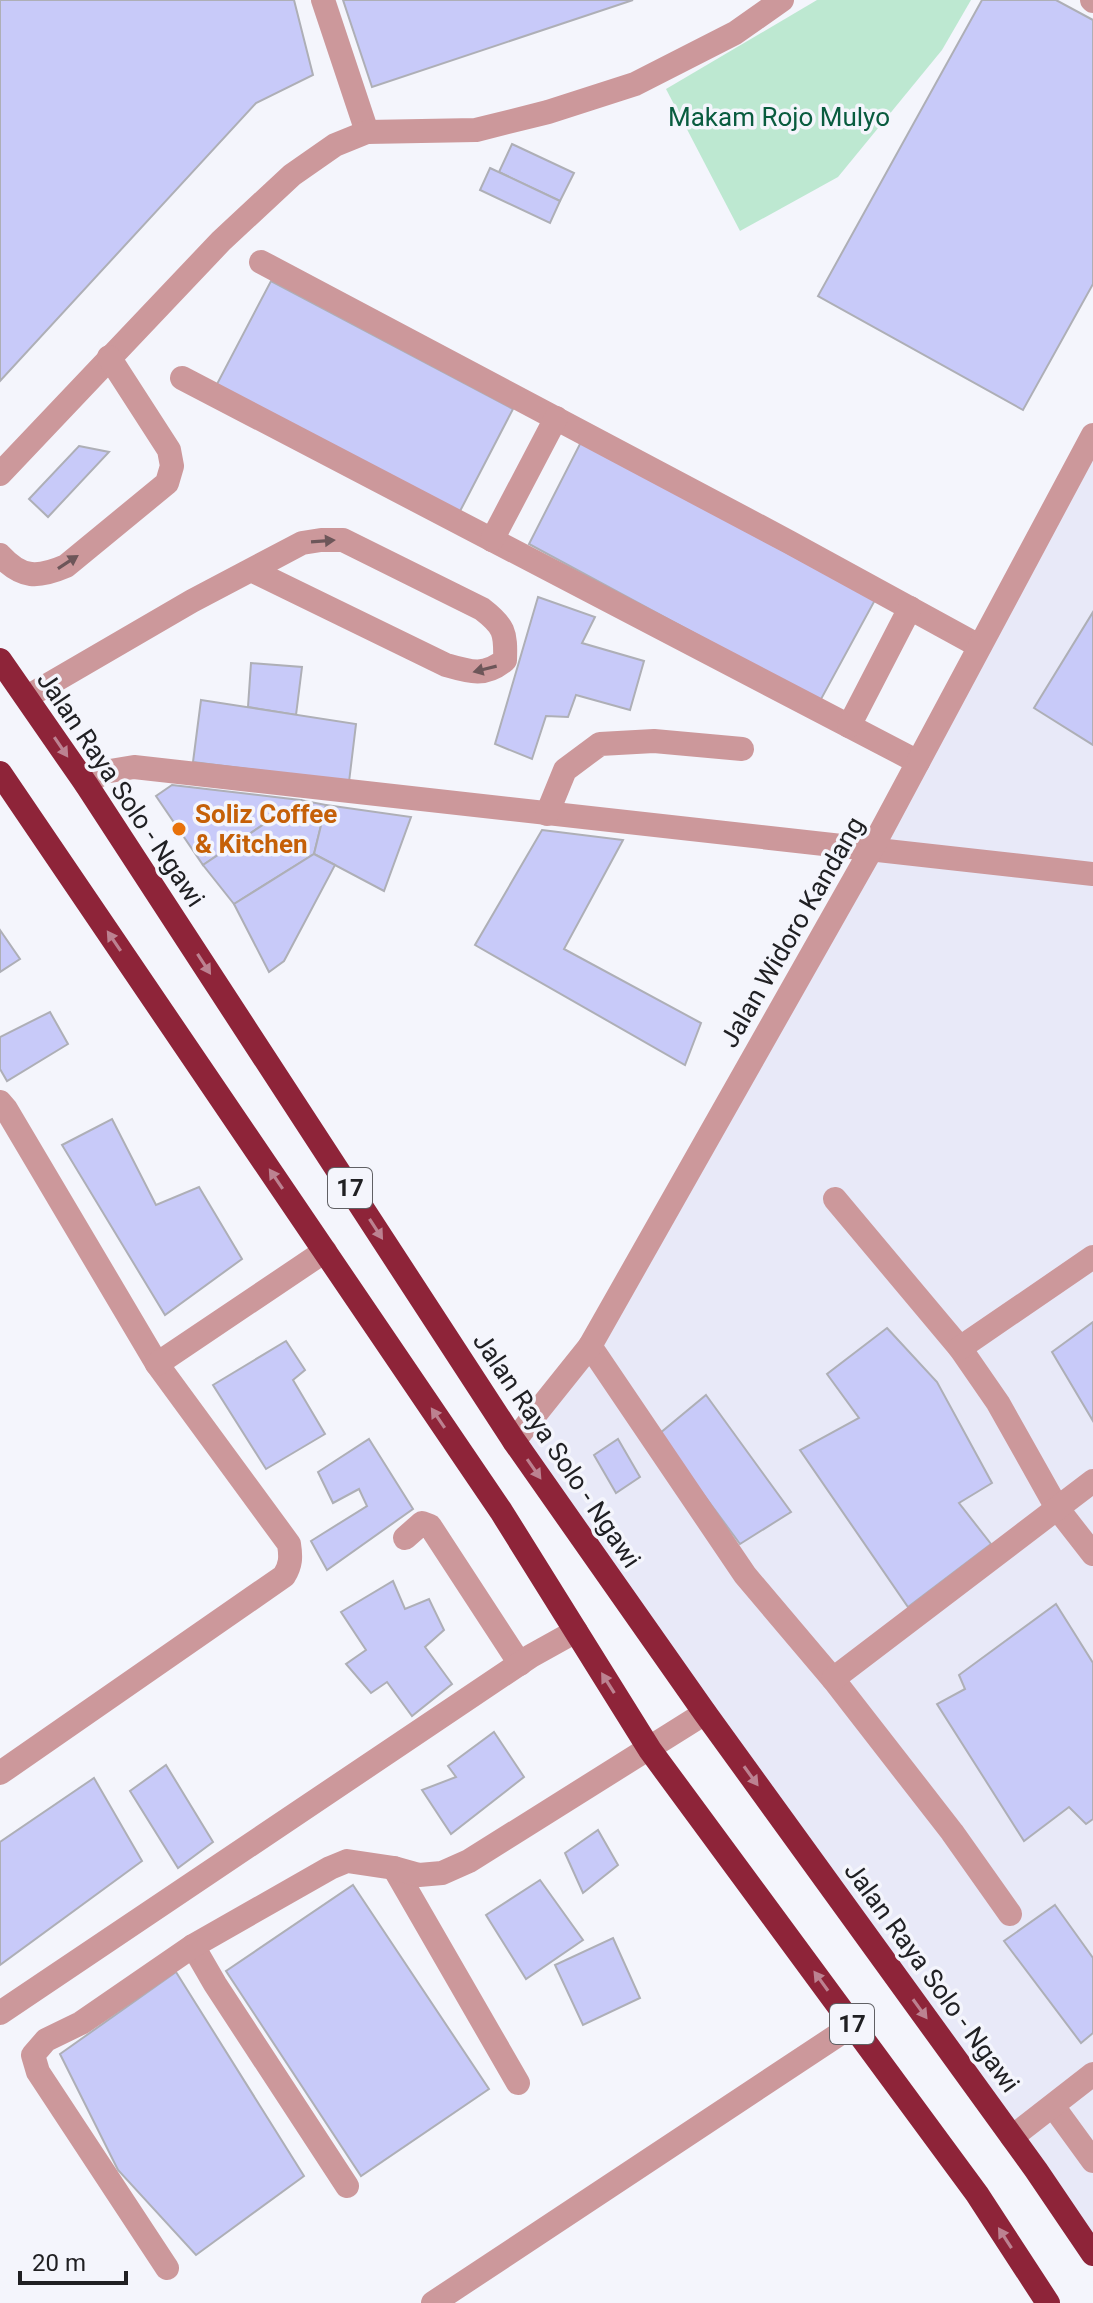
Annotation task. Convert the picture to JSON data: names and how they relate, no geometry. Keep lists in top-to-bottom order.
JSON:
{
  "streets": {
    "highway": ["Jalan Raya Solo - Ngawi", "17"],
    "street": ["Jalan Widoro Kandang"]
  },
  "crossings": [
    ["Jalan Raya Solo - Ngawi", "Jalan Widoro Kandang"]
  ],
  "parks": ["Makam Rojo Mulyo"],
  "places": ["Soliz Coffee & Kitchen"],
  "scale_bar": "20 m"
}
